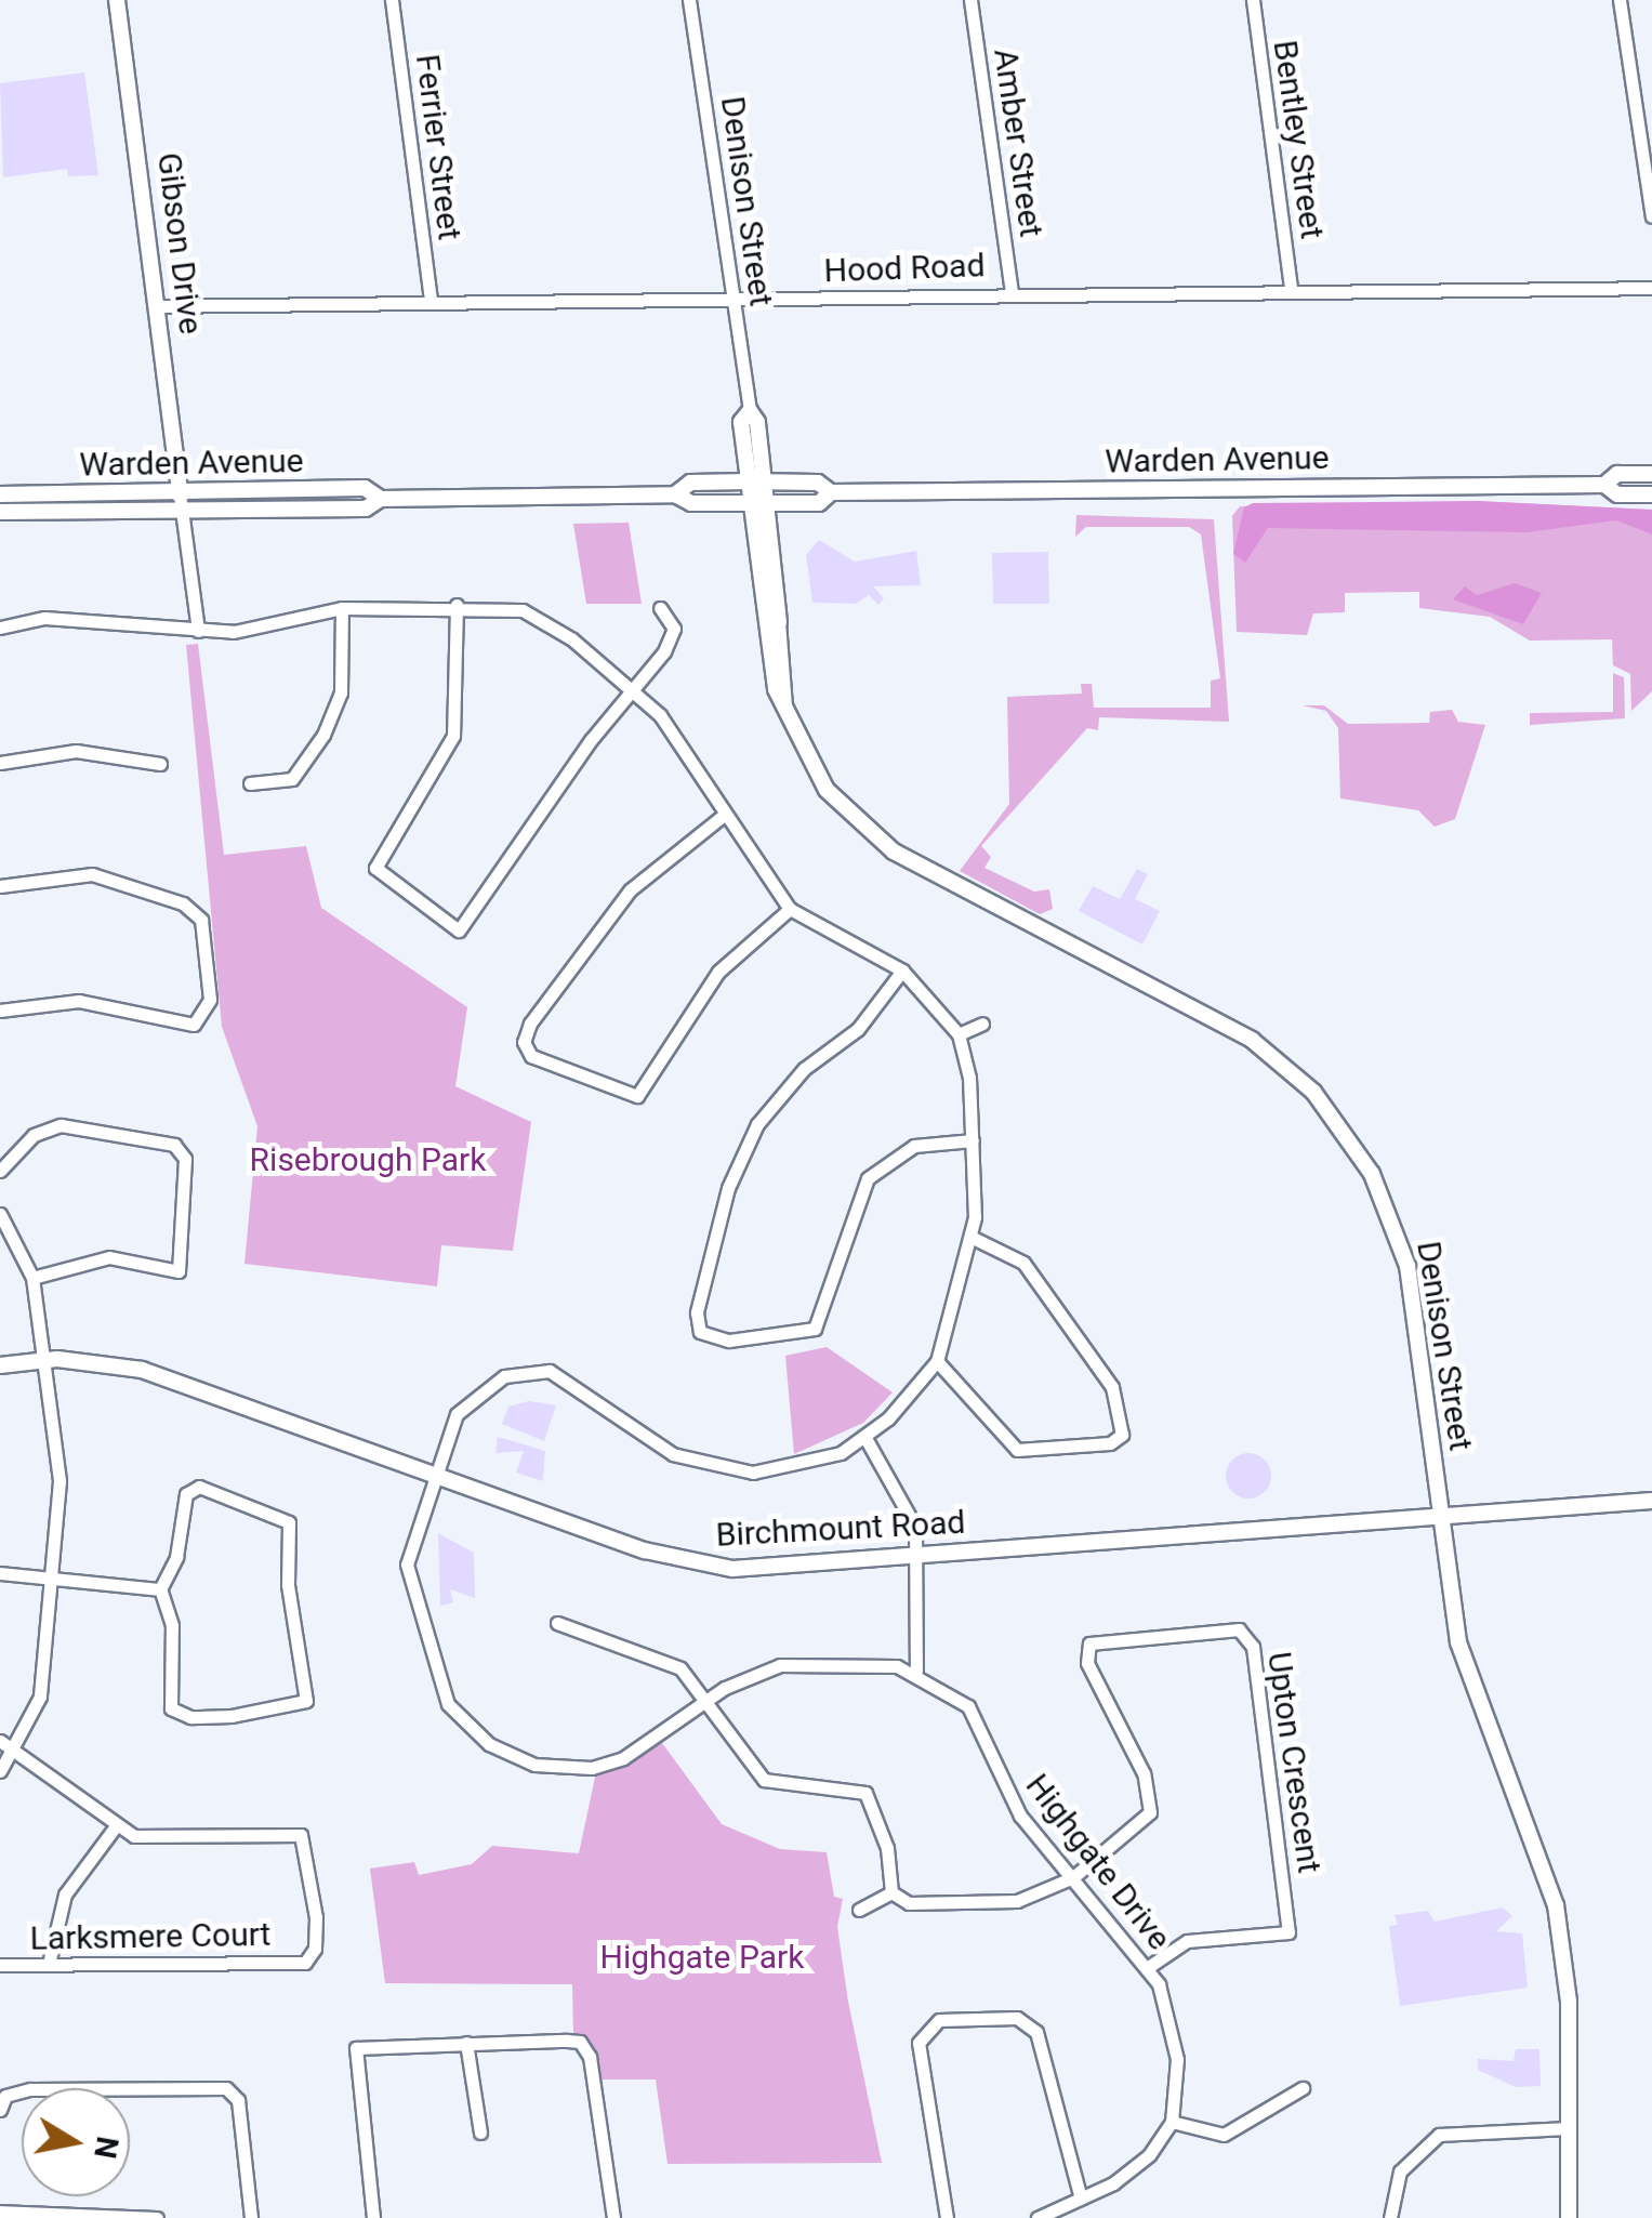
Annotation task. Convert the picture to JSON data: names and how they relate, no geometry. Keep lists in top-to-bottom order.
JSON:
{
  "streets": {
    "main road": [
      "Denison Street",
      "Gibson Drive",
      "Warden Avenue",
      "Birchmount Road"
    ],
    "street": [
      "Bentley Street",
      "Amber Street",
      "Ferrier Street",
      "Hood Road",
      "Upton Crescent",
      "Highgate Drive",
      "Larksmere Court"
    ]
  },
  "crossings": [
    ["Bentley Street", "Hood Road"],
    ["Amber Street", "Hood Road"],
    ["Ferrier Street", "Hood Road"],
    ["Denison Street", "Hood Road"],
    ["Denison Street", "Warden Avenue"],
    ["Denison Street", "Birchmount Road"],
    ["Gibson Drive", "Hood Road"],
    ["Gibson Drive", "Warden Avenue"],
    ["Upton Crescent", "Highgate Drive"]
  ],
  "parks": ["Risebrough Park", "Highgate Park"],
  "north": "right"
}
